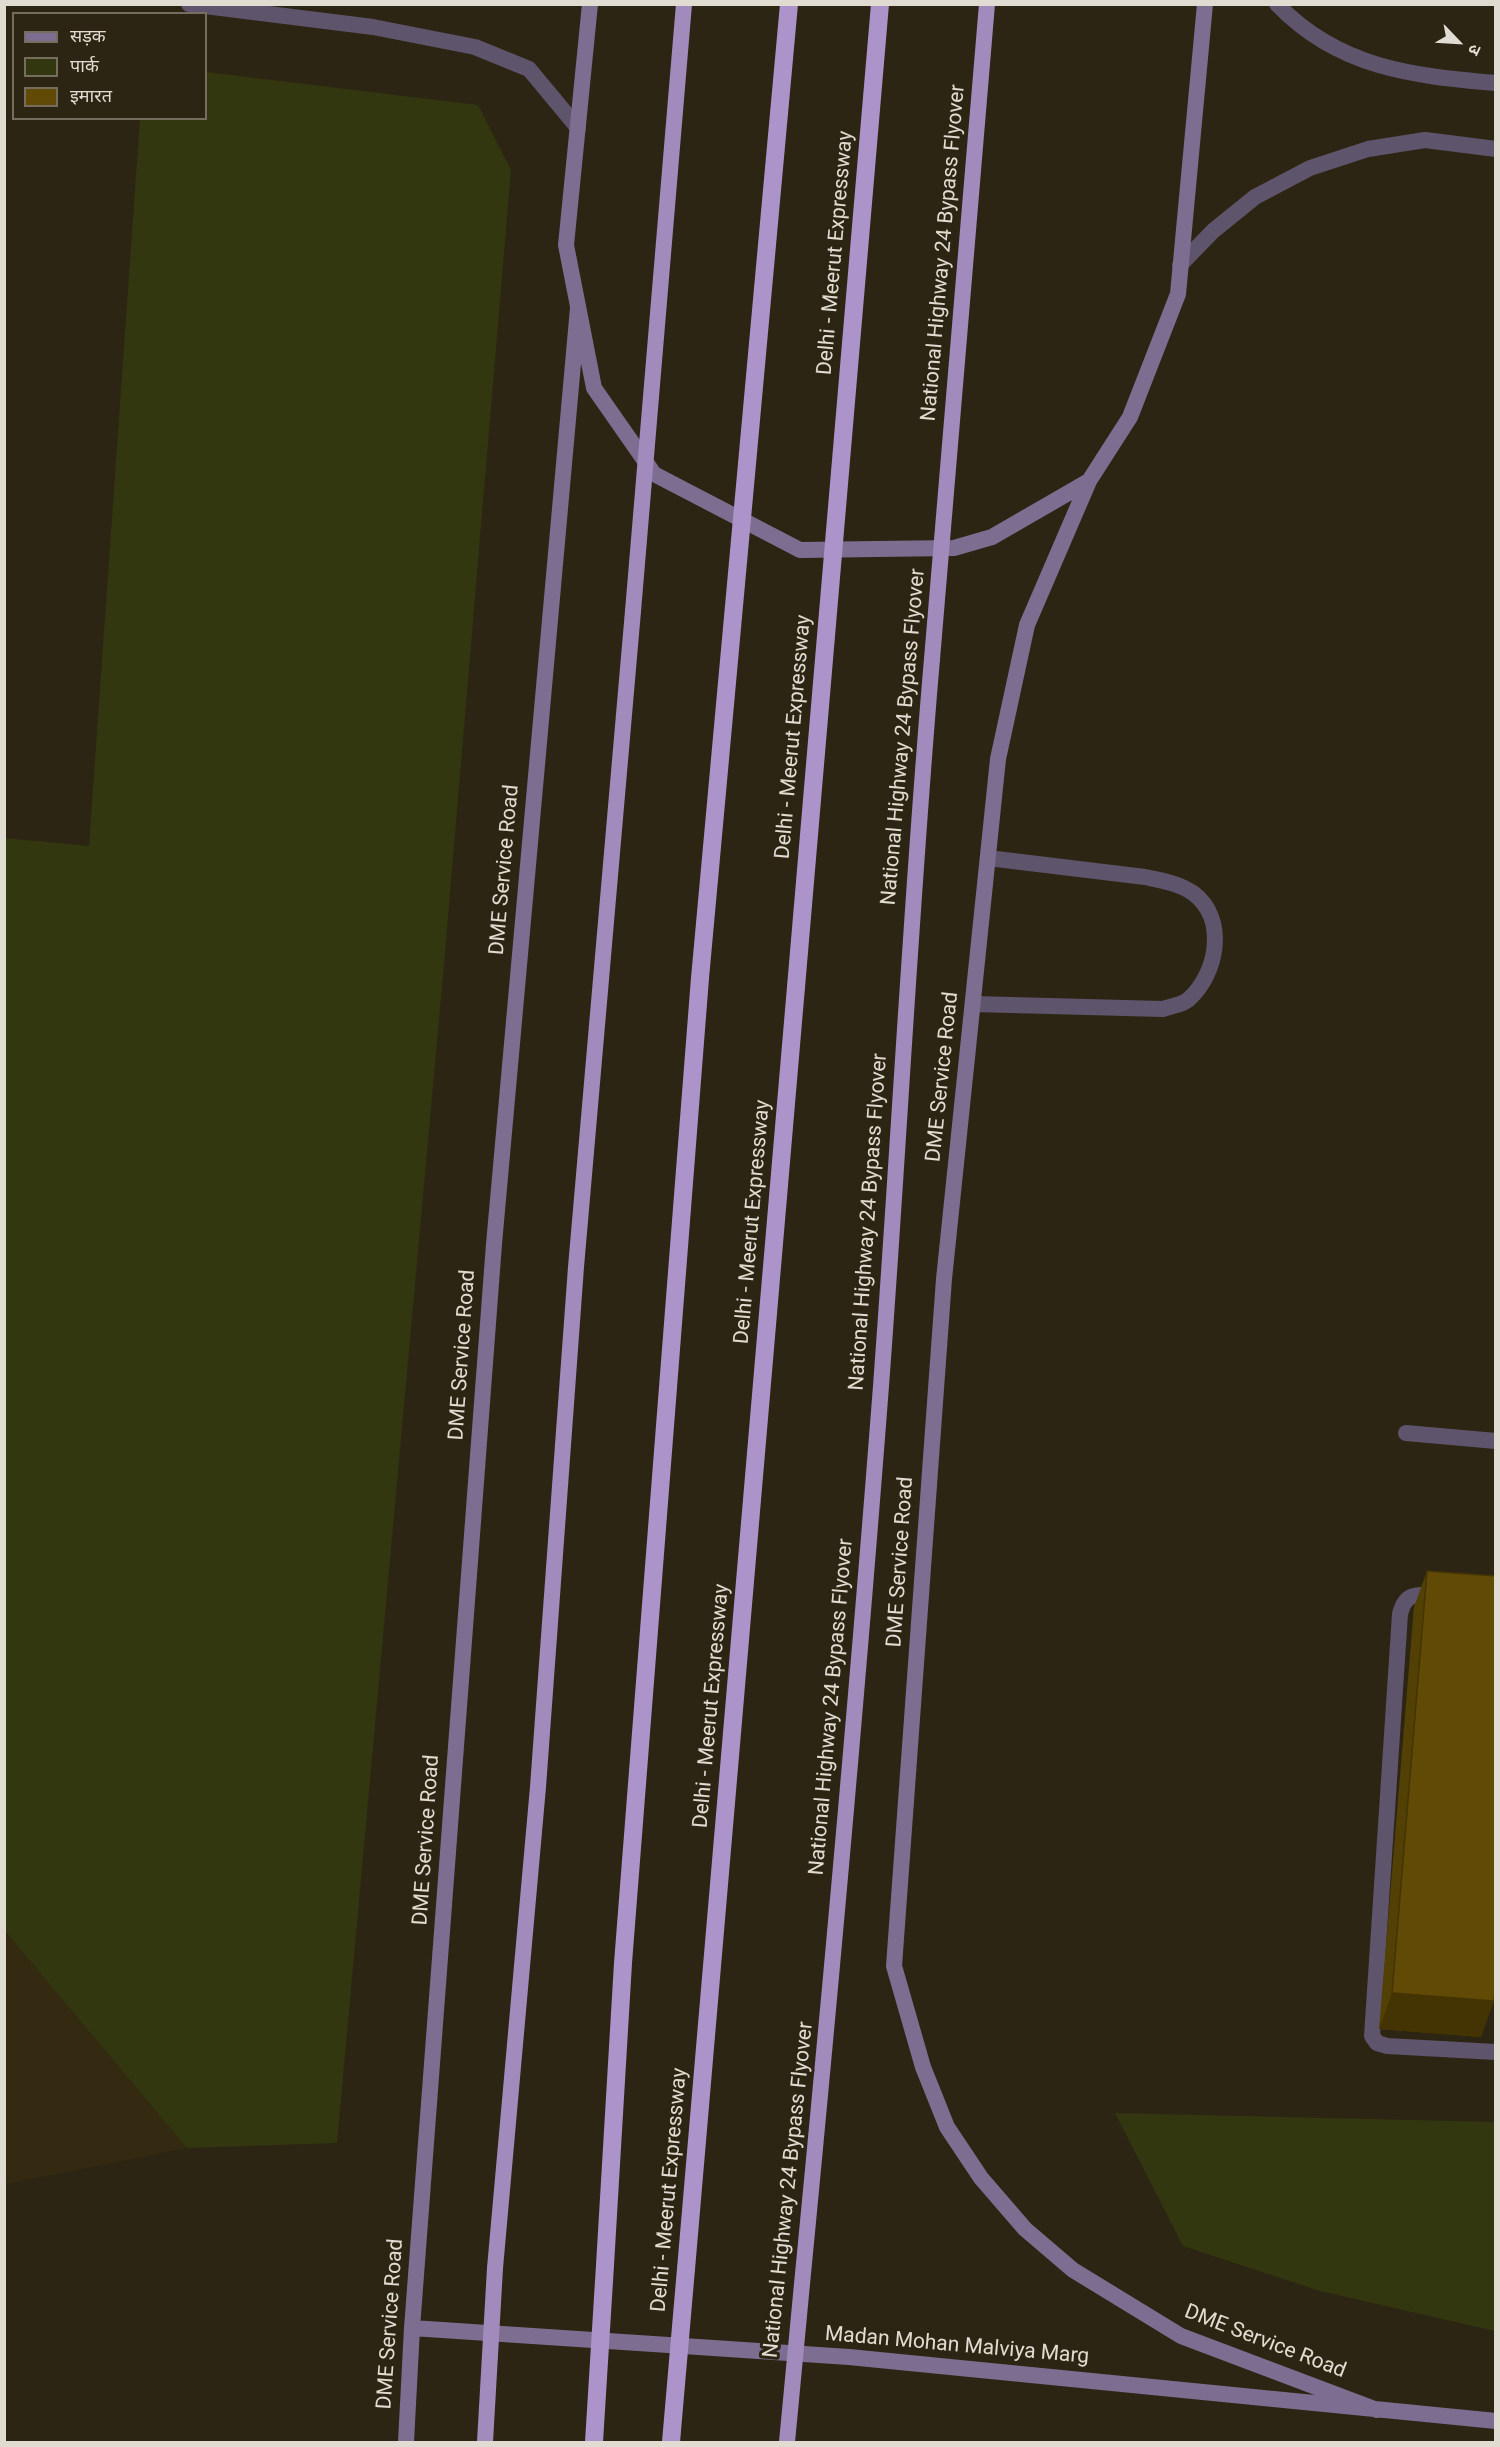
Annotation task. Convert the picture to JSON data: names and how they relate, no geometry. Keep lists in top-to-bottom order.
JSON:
{
  "streets": {
    "highway": ["Delhi - Meerut Expressway", "National Highway 24 Bypass Flyover"],
    "main road": ["DME Service Road", "Madan Mohan Malviya Marg"]
  },
  "crossings": [
    ["DME Service Road", "Madan Mohan Malviya Marg"]
  ],
  "legend": ["सड़क", "पार्क", "इमारत"],
  "north": "bottom right"
}
